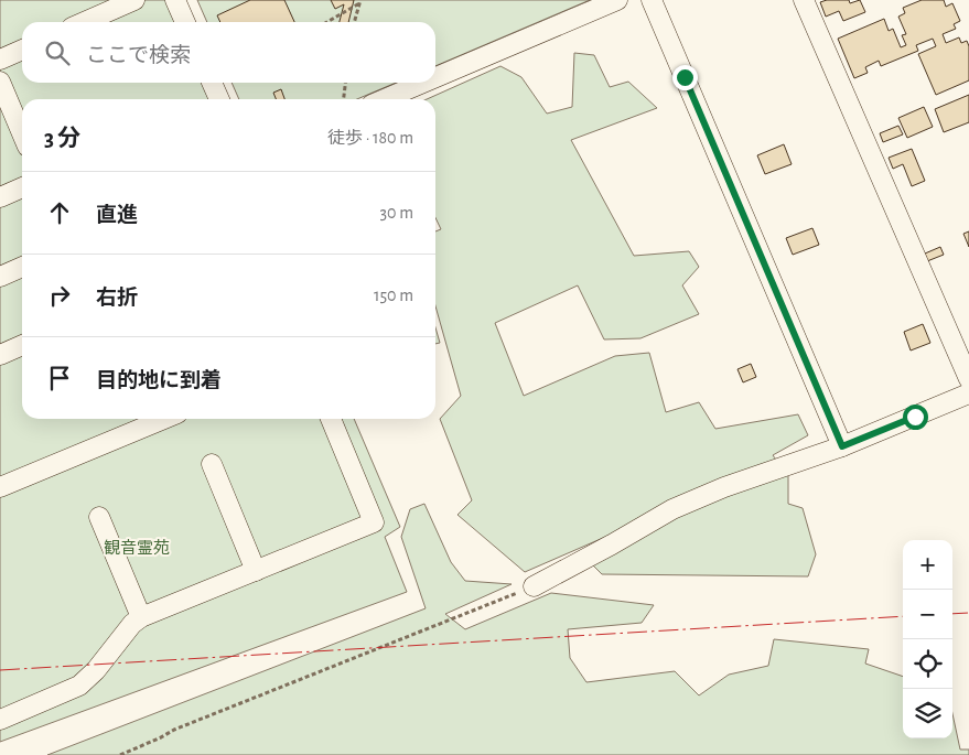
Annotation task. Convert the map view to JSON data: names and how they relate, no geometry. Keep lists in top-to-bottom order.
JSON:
{
  "parks": ["観音霊苑"],
  "page": {
    "search": "ここで検索",
    "heading": ["3 分", "徒歩 · 180 m"],
    "list": [
      ["直進", "30 m"],
      ["右折", "150 m"],
      "目的地に到着"
    ],
    "map_buttons": ["+", "−"]
  }
}
